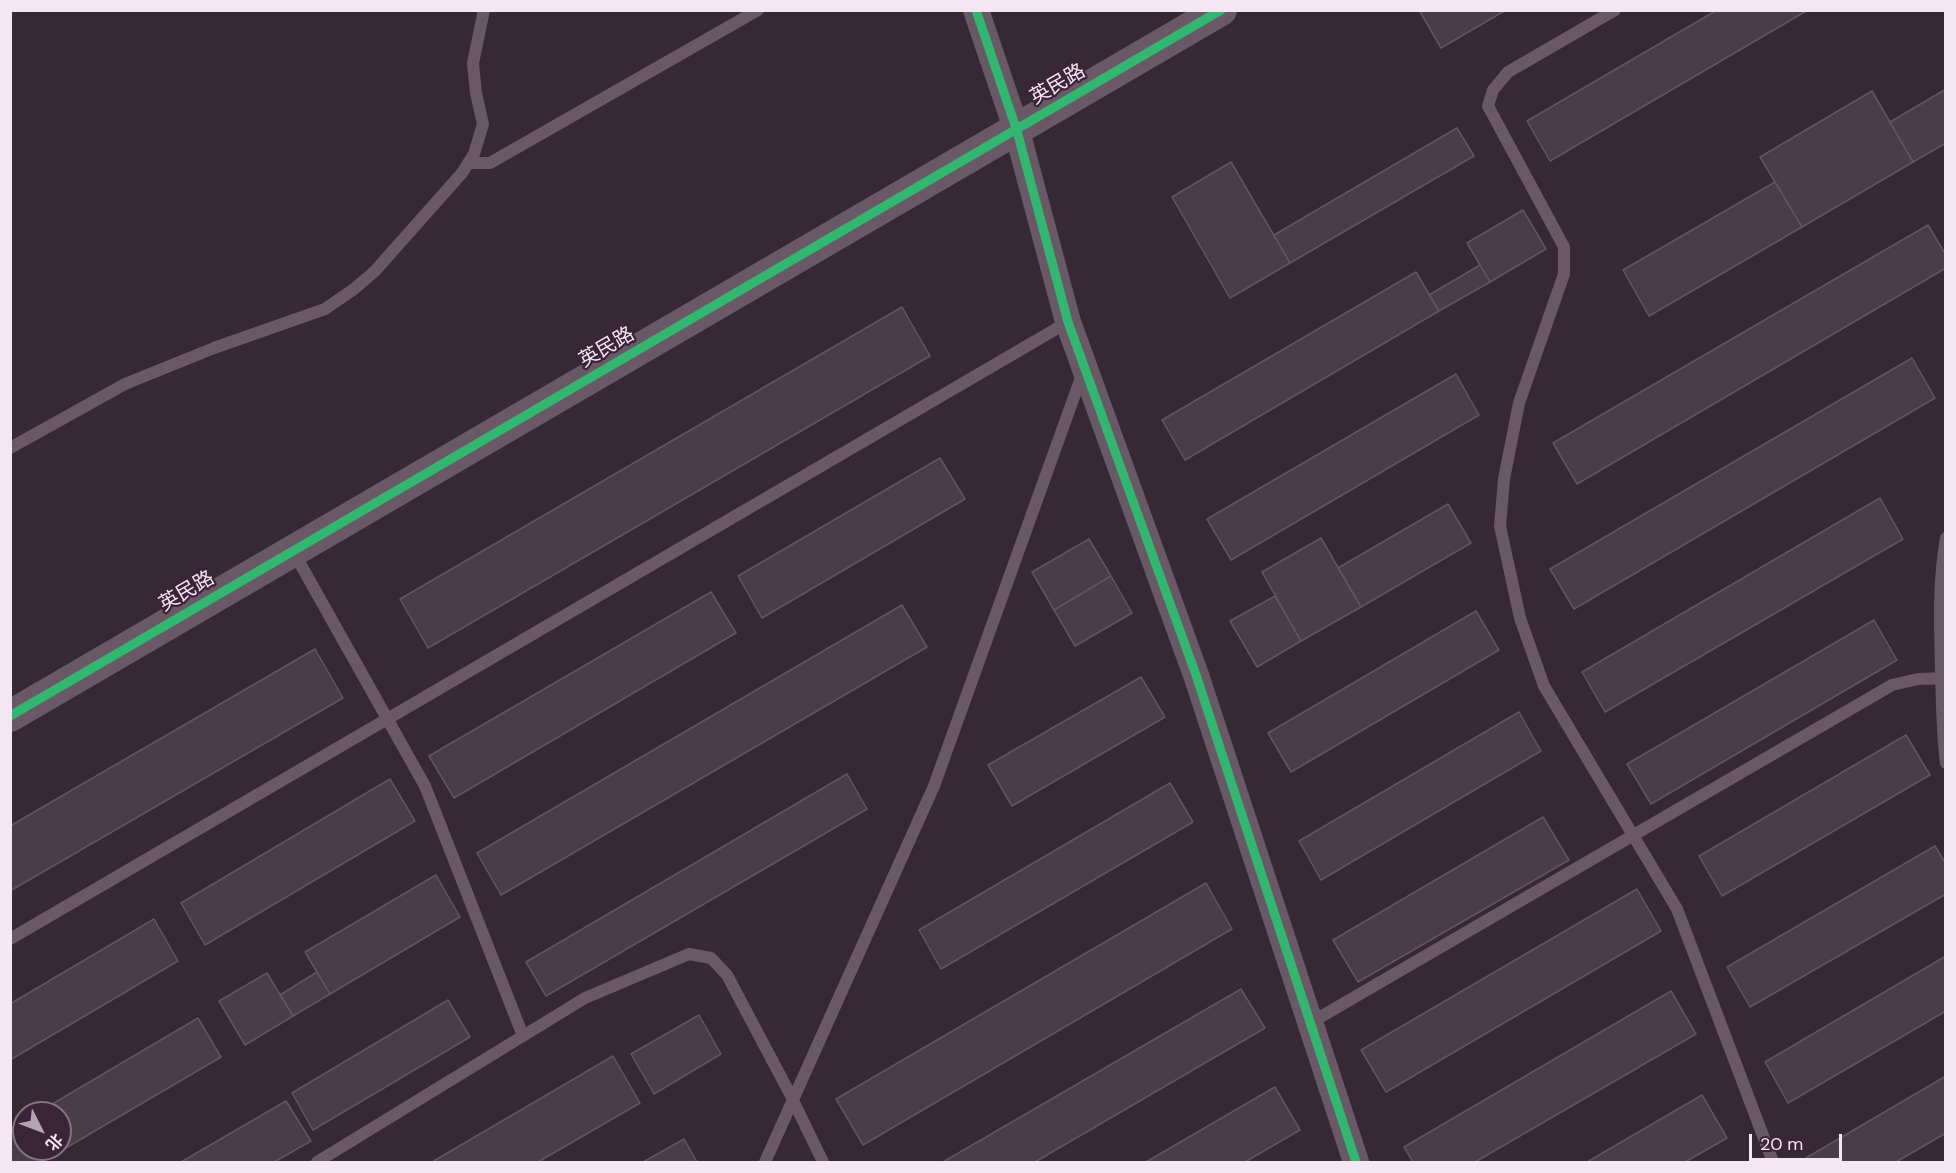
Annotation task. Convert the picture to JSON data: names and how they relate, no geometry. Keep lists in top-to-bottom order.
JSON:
{
  "streets": {
    "street": ["英民路"]
  },
  "scale_bar": "20 m",
  "north": "bottom right"
}
